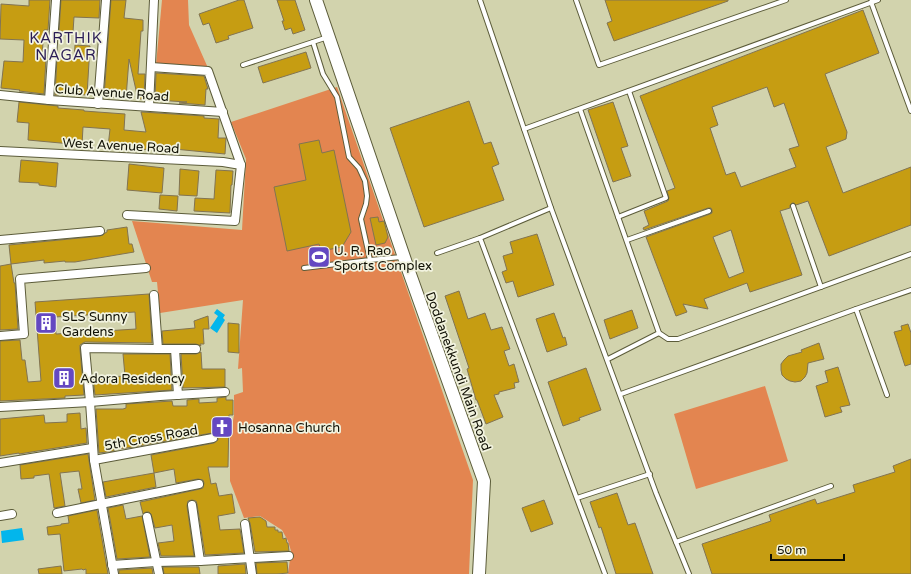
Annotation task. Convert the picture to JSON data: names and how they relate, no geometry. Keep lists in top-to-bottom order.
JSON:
{
  "streets": {
    "street": [
      "Club Avenue Road",
      "West Avenue Road",
      "Doddanekkundi Main Road",
      "5th Cross Road"
    ]
  },
  "districts": ["KARTHIK NAGAR"],
  "places": {
    "sports": ["U. R. Rao Sports Complex"],
    "building": ["SLS Sunny Gardens", "Adora Residency"],
    "church": ["Hosanna Church"]
  },
  "scale_bar": "50 m"
}
